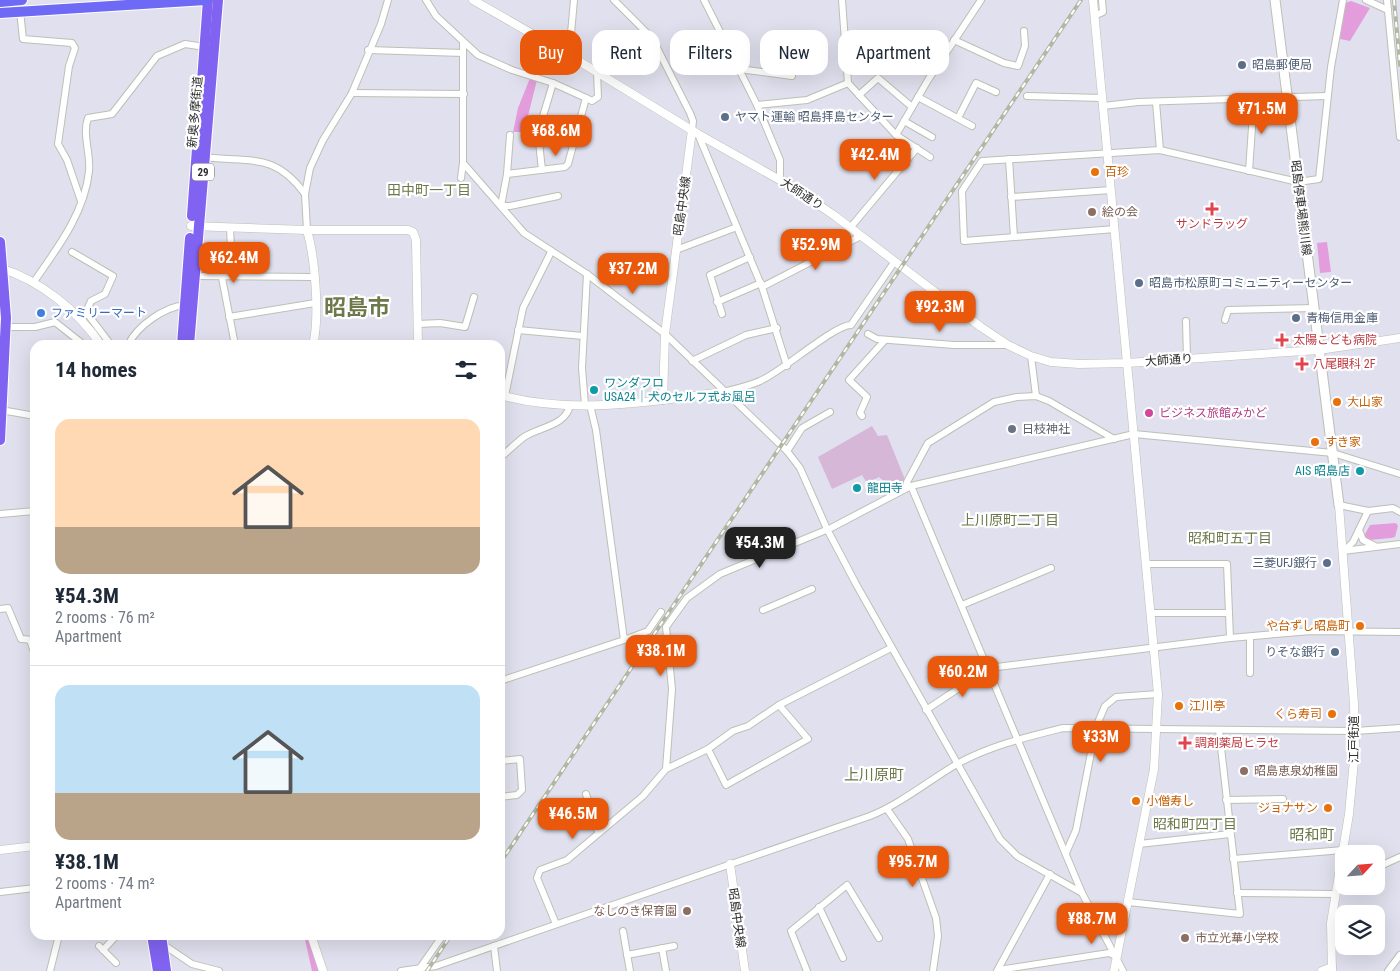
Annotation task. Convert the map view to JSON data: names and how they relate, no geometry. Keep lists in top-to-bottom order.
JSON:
{
  "streets": {
    "main road": ["新奥多摩街道", "29", "昭島停車場熊川線"],
    "street": ["大師通り", "昭島中央線", "江戸街道"]
  },
  "crossings": [
    ["新奥多摩街道", "29"],
    ["大師通り", "昭島中央線"],
    ["大師通り", "昭島停車場熊川線"],
    ["昭島停車場熊川線", "江戸街道"]
  ],
  "districts": [
    "田中町一丁目",
    "昭島市",
    "上川原町二丁目",
    "昭和町五丁目",
    "上川原町",
    "昭和町四丁目",
    "昭和町"
  ],
  "places": {
    "other": [
      "昭島郵便局",
      "ヤマト運輸 昭島拝島センター",
      "百珍",
      "絵の会",
      "昭島市松原町コミュニティーセンター",
      "ファミリーマート",
      "青梅信用金庫",
      "ワンダフロ USA24｜犬のセルフ式お風呂",
      "大山家",
      "ビジネス旅館みかど",
      "日枝神社",
      "すき家",
      "AIS 昭島店",
      "龍田寺",
      "三菱UFJ銀行",
      "や台ずし昭島町",
      "りそな銀行",
      "江川亭",
      "くら寿司",
      "昭島恵泉幼稚園",
      "小僧寿し",
      "ジョナサン",
      "なしのき保育園",
      "市立光華小学校"
    ],
    "health": [
      "サンドラッグ",
      "太陽こども病院",
      "八尾眼科 2F",
      "調剤薬局ヒラセ"
    ]
  },
  "north": "top right",
  "page": {
    "chip": [
      "Buy",
      "Rent",
      "Filters",
      "New",
      "Apartment"
    ],
    "price": [
      "¥71.5M",
      "¥68.6M",
      "¥42.4M",
      "¥52.9M",
      "¥62.4M",
      "¥37.2M",
      "¥92.3M",
      "¥54.3M",
      "¥38.1M",
      "¥60.2M",
      "¥33M",
      "¥46.5M",
      "¥95.7M",
      "¥88.7M"
    ],
    "heading": "14 homes",
    "list": [
      {
        "name": "¥54.3M",
        "note": "2 rooms · 76 m² · Apartment"
      },
      {
        "name": "¥38.1M",
        "note": "2 rooms · 74 m² · Apartment"
      }
    ]
  }
}
